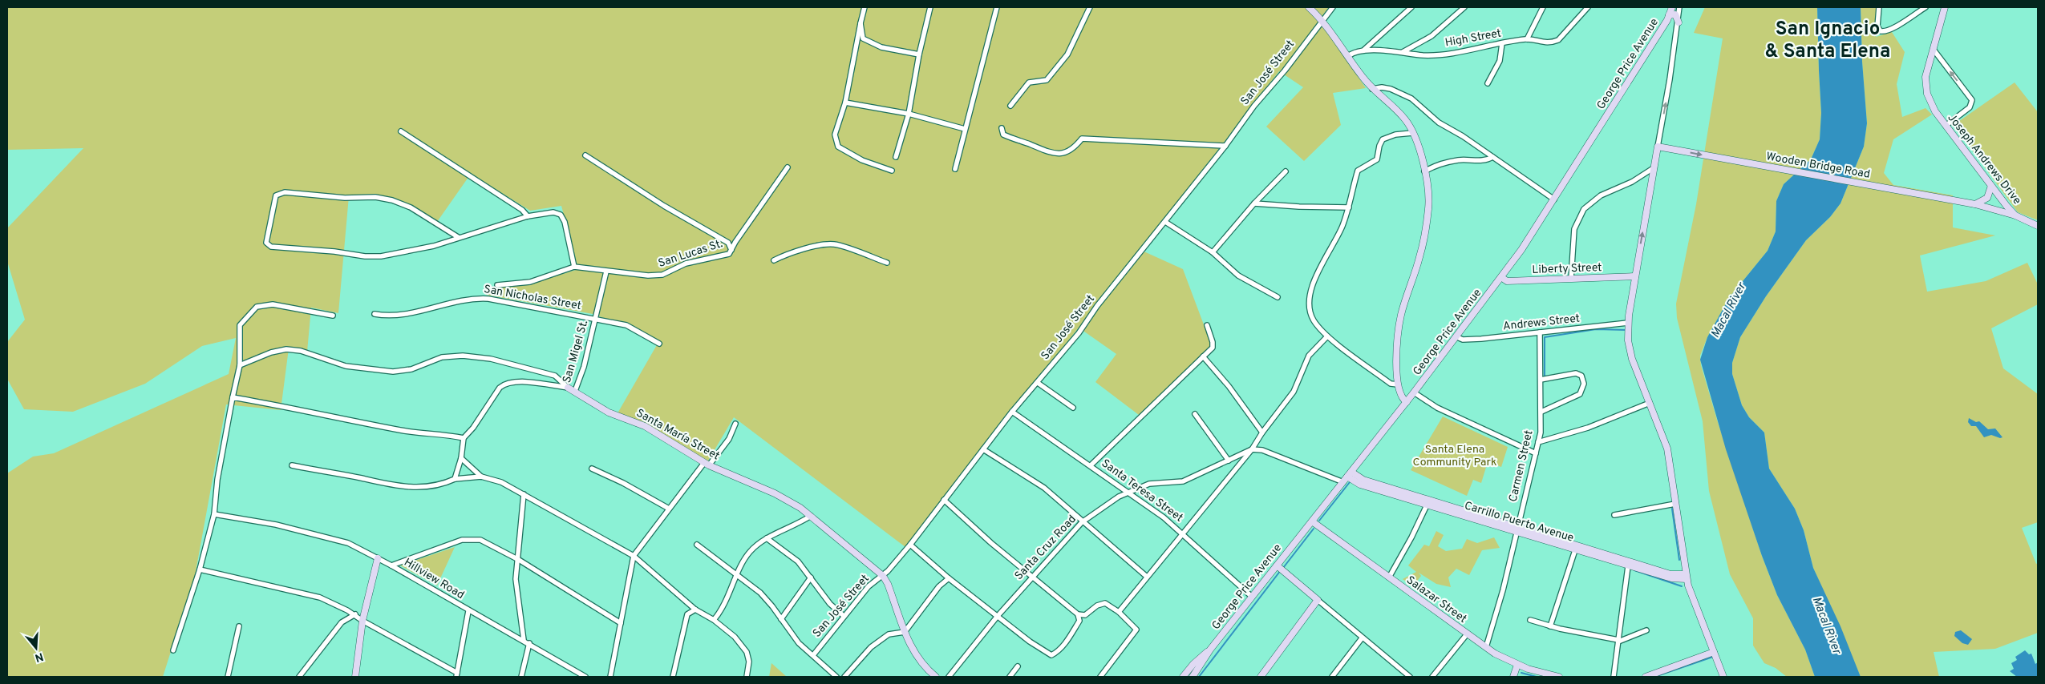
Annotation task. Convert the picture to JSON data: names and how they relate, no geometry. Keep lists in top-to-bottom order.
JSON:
{
  "streets": {
    "main road": [
      "George Price Avenue",
      "Joseph Andrews Drive",
      "Wooden Bridge Road",
      "Liberty Street",
      "Santa María Street",
      "Carrillo Puerto Avenue",
      "Salazar Street"
    ],
    "street": [
      "High Street",
      "San José Street",
      "San Lucas St.",
      "San Nicholas Street",
      "Andrews Street",
      "San Migel St.",
      "Carmen Street",
      "Santa Teresa Street",
      "Santa Cruz Road",
      "Hillview Road"
    ]
  },
  "crossings": [
    ["George Price Avenue", "Liberty Street"],
    ["George Price Avenue", "Andrews Street"],
    ["George Price Avenue", "Santa Teresa Street"],
    ["George Price Avenue", "Carrillo Puerto Avenue"],
    ["George Price Avenue", "Salazar Street"],
    ["San José Street", "Santa María Street"],
    ["San José Street", "Santa Teresa Street"],
    ["Joseph Andrews Drive", "Wooden Bridge Road"],
    ["San Lucas St.", "San Migel St."],
    ["San Nicholas Street", "San Migel St."],
    ["Andrews Street", "Carmen Street"],
    ["San Migel St.", "Santa María Street"],
    ["Carmen Street", "Carrillo Puerto Avenue"],
    ["Carmen Street", "Salazar Street"],
    ["Santa Teresa Street", "Santa Cruz Road"]
  ],
  "one_way": ["Wooden Bridge Road"],
  "districts": ["San Ignacio & Santa Elena"],
  "water": ["Macal River"],
  "parks": ["Santa Elena Community Park"],
  "north": "bottom"
}
